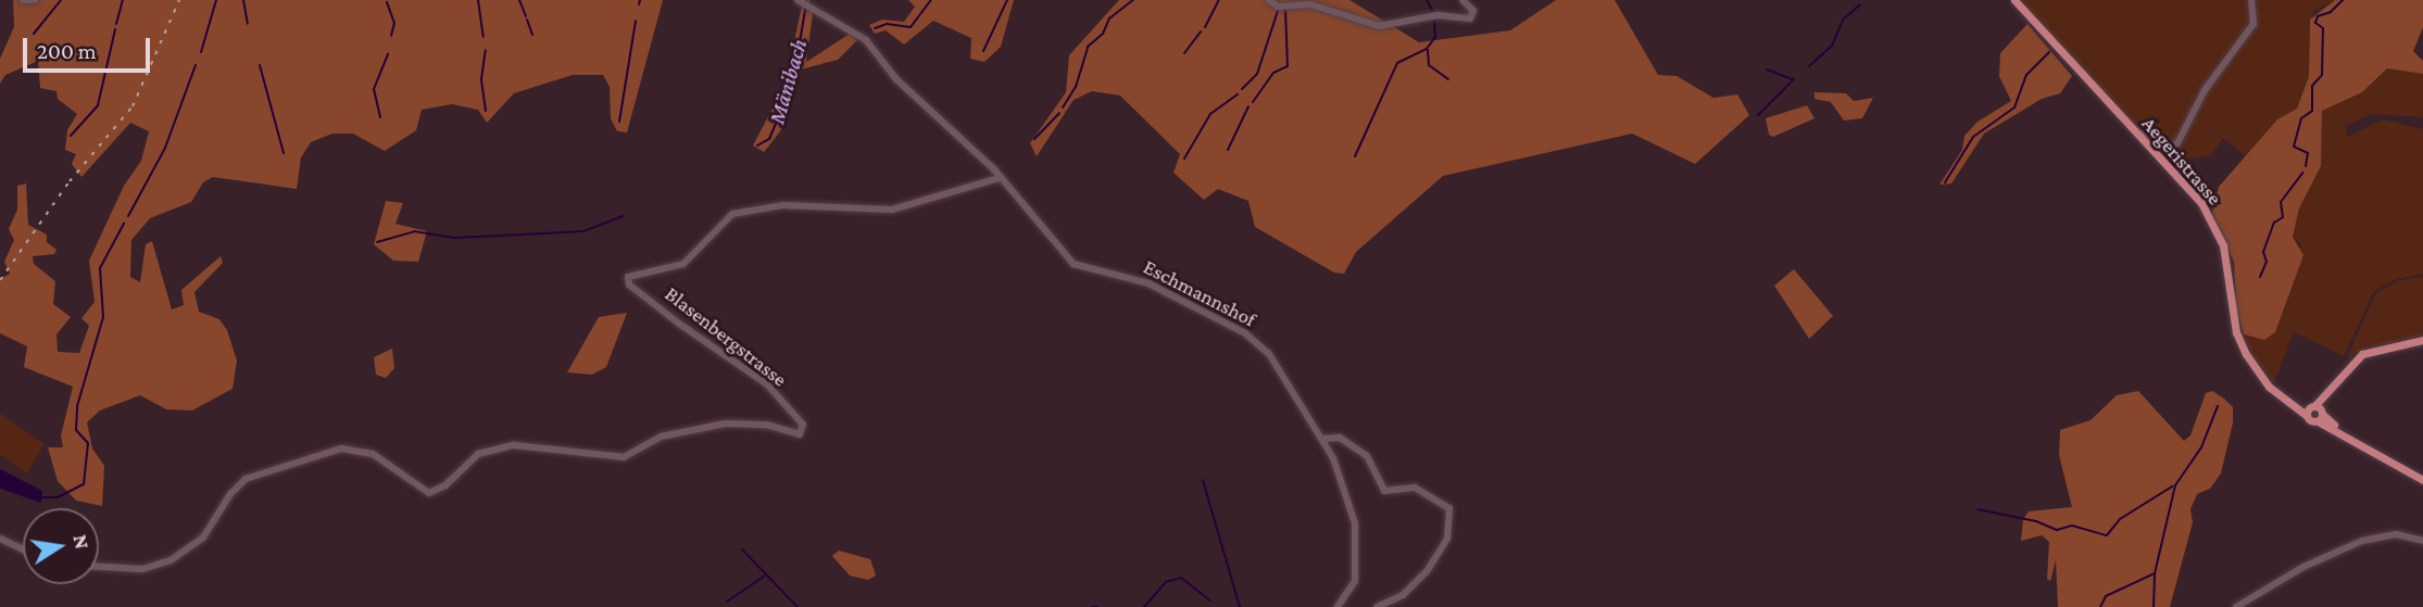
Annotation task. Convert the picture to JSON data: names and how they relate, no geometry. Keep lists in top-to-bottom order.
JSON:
{
  "streets": {
    "main road": ["Aegeristrasse"],
    "street": ["Eschmannshof", "Blasenbergstrasse"]
  },
  "crossings": [
    ["Eschmannshof", "Blasenbergstrasse"]
  ],
  "water": ["Mänibach"],
  "scale_bar": "200 m",
  "north": "right"
}
